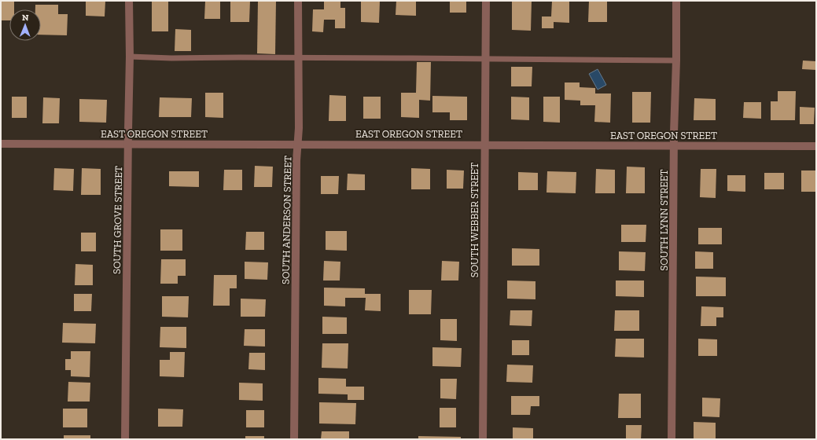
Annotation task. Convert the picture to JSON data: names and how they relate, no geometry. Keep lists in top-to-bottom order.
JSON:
{
  "streets": {
    "street": [
      "EAST OREGON STREET",
      "SOUTH GROVE STREET",
      "SOUTH ANDERSON STREET",
      "SOUTH WEBBER STREET",
      "SOUTH LYNN STREET"
    ]
  },
  "crossings": [
    ["EAST OREGON STREET", "SOUTH GROVE STREET"],
    ["EAST OREGON STREET", "SOUTH ANDERSON STREET"],
    ["EAST OREGON STREET", "SOUTH WEBBER STREET"],
    ["EAST OREGON STREET", "SOUTH LYNN STREET"]
  ],
  "north": "top"
}
